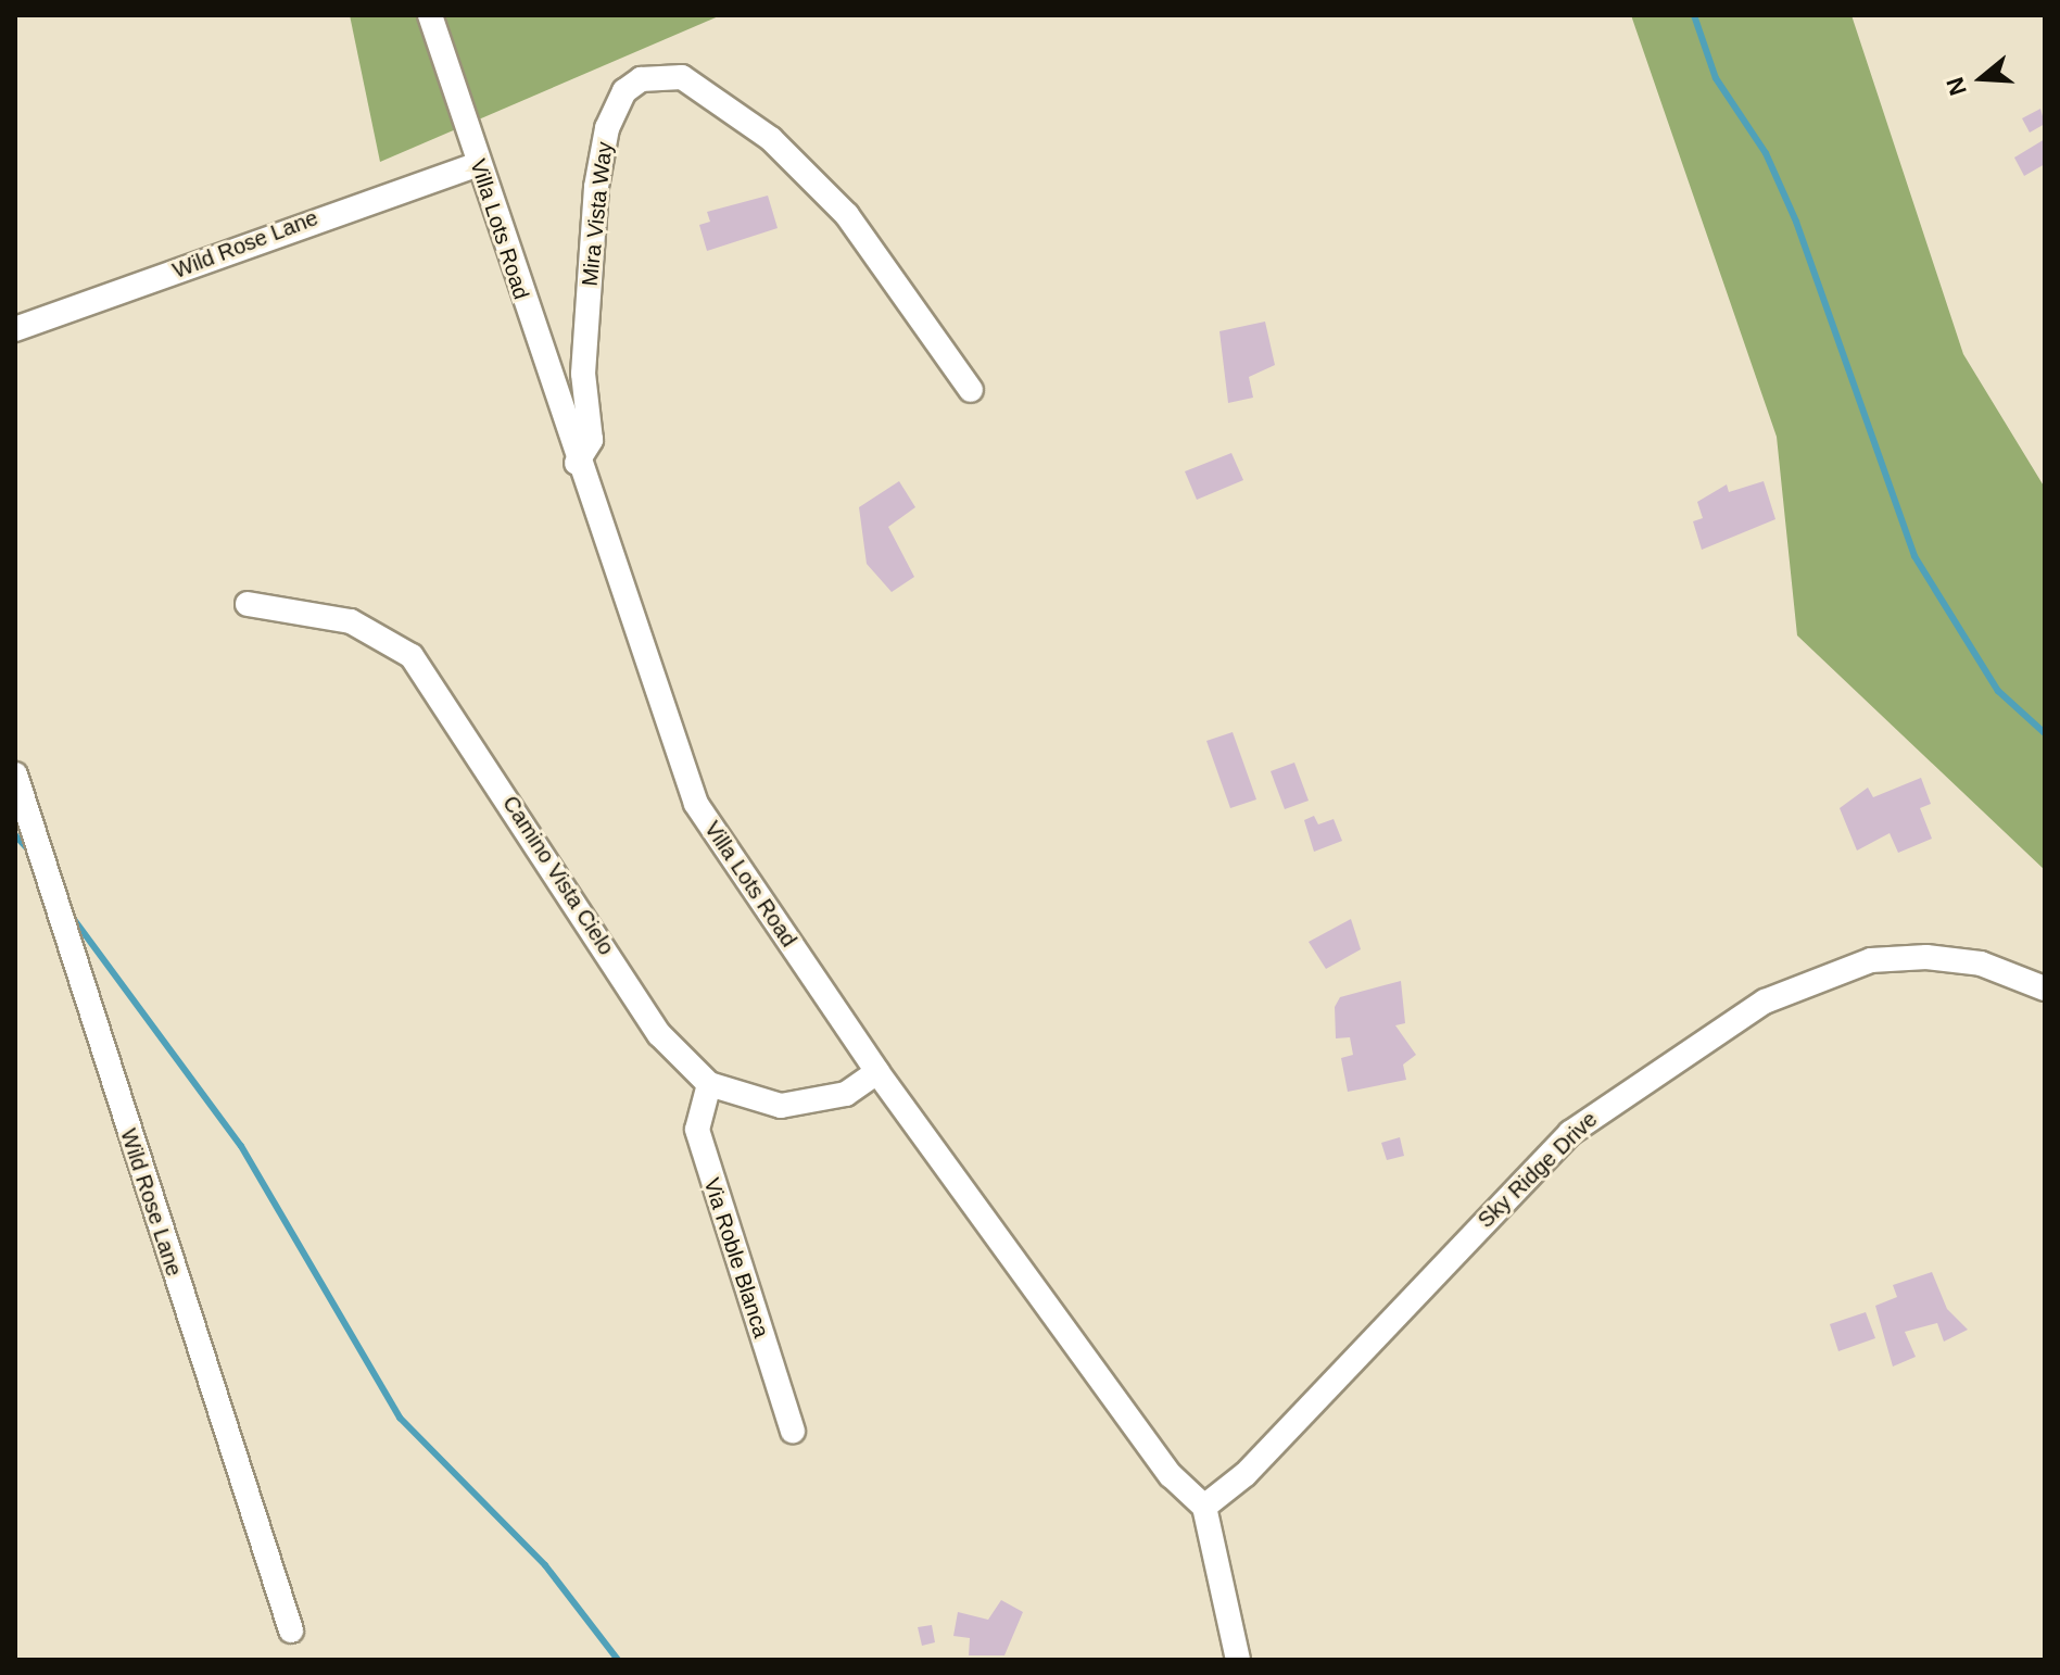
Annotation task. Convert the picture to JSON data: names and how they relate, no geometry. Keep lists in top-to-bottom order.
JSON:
{
  "streets": {
    "street": [
      "Mira Vista Way",
      "Villa Lots Road",
      "Wild Rose Lane",
      "Camino Vista Cielo",
      "Sky Ridge Drive",
      "Via Roble Blanca"
    ]
  },
  "crossings": [
    ["Mira Vista Way", "Villa Lots Road"],
    ["Villa Lots Road", "Wild Rose Lane"],
    ["Villa Lots Road", "Camino Vista Cielo"],
    ["Villa Lots Road", "Sky Ridge Drive"],
    ["Camino Vista Cielo", "Via Roble Blanca"]
  ],
  "north": "left"
}
